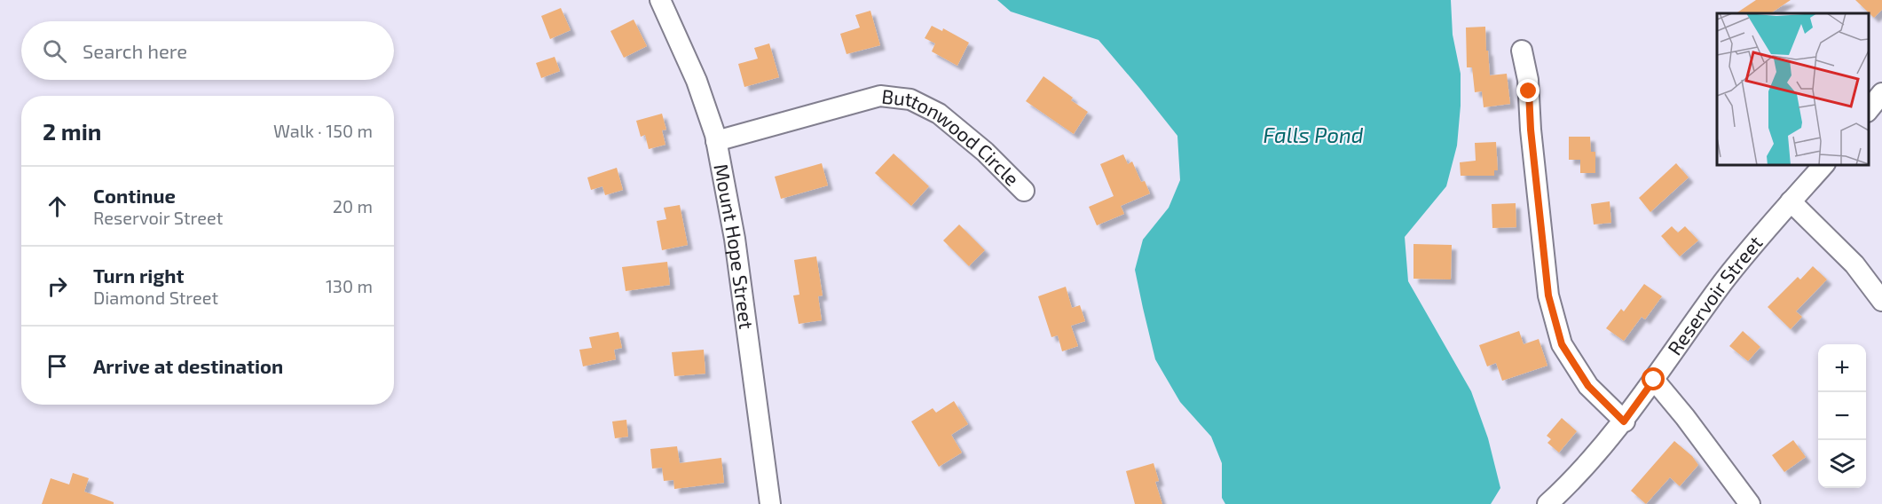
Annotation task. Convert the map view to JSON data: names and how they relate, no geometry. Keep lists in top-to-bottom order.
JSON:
{
  "streets": {
    "street": ["Buttonwood Circle", "Mount Hope Street", "Reservoir Street"]
  },
  "crossings": [
    ["Buttonwood Circle", "Mount Hope Street"]
  ],
  "water": ["Falls Pond"],
  "page": {
    "search": "Search here",
    "heading": ["2 min", "Walk · 150 m"],
    "list": [
      ["Continue", "Reservoir Street", "20 m"],
      ["Turn right", "Diamond Street", "130 m"],
      "Arrive at destination"
    ],
    "map_buttons": ["+", "−"]
  }
}
